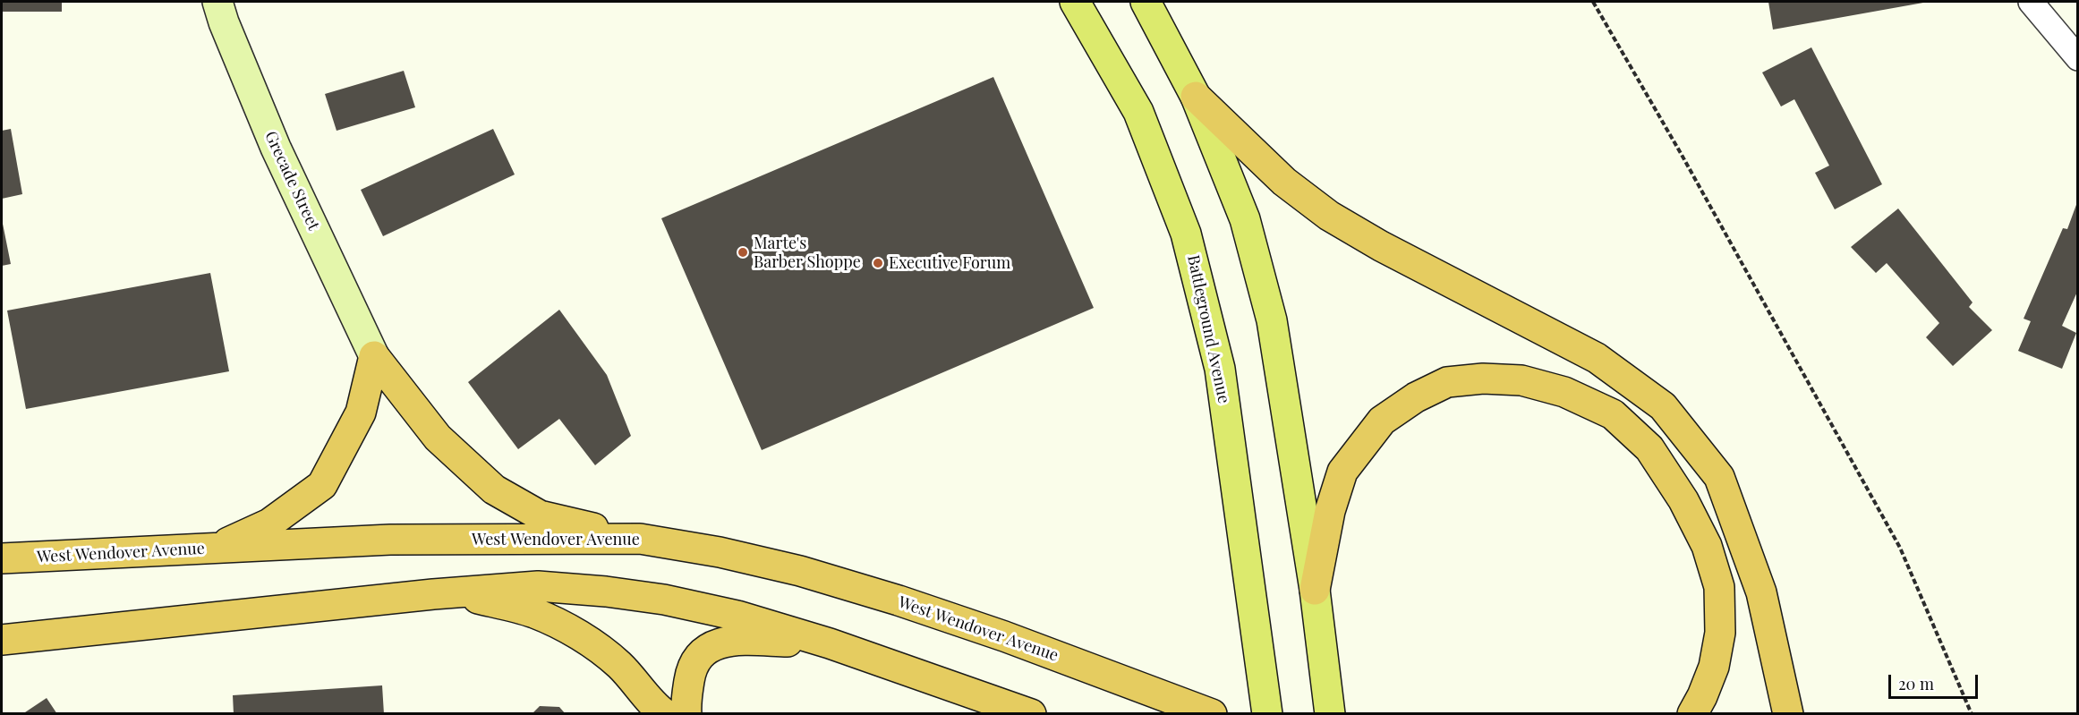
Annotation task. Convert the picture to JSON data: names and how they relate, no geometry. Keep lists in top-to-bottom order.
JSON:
{
  "streets": {
    "highway": ["West Wendover Avenue"],
    "main road": ["Battleground Avenue"],
    "street": ["Grecade Street"]
  },
  "places": ["Marte's Barber Shoppe", "Executive Forum"],
  "scale_bar": "20 m"
}
